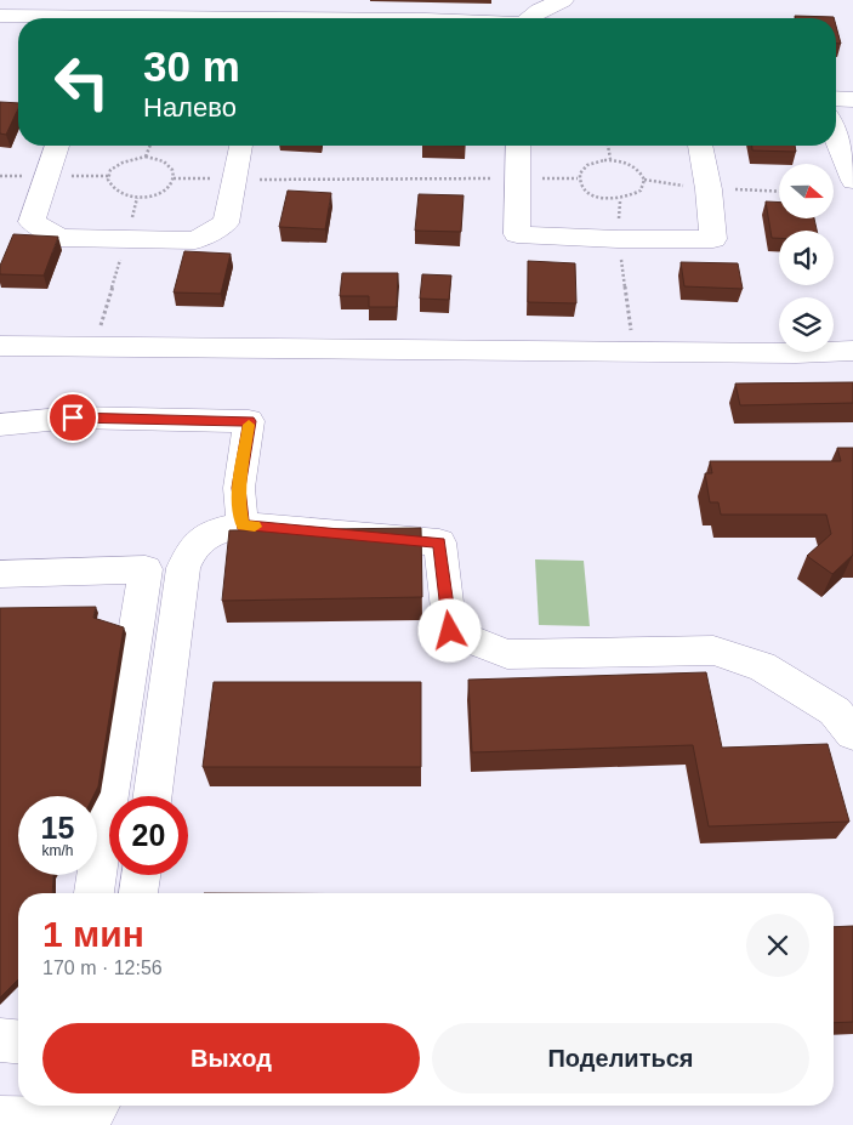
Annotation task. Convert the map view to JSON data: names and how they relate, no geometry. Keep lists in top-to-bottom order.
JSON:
{
  "north": "right",
  "page": {
    "turn": ["30 m", "Налево"],
    "speed": "15 km/h",
    "limit": "20",
    "heading": ["1 мин", "170 m · 12:56"],
    "buttons": ["Выход", "Поделиться"]
  }
}
